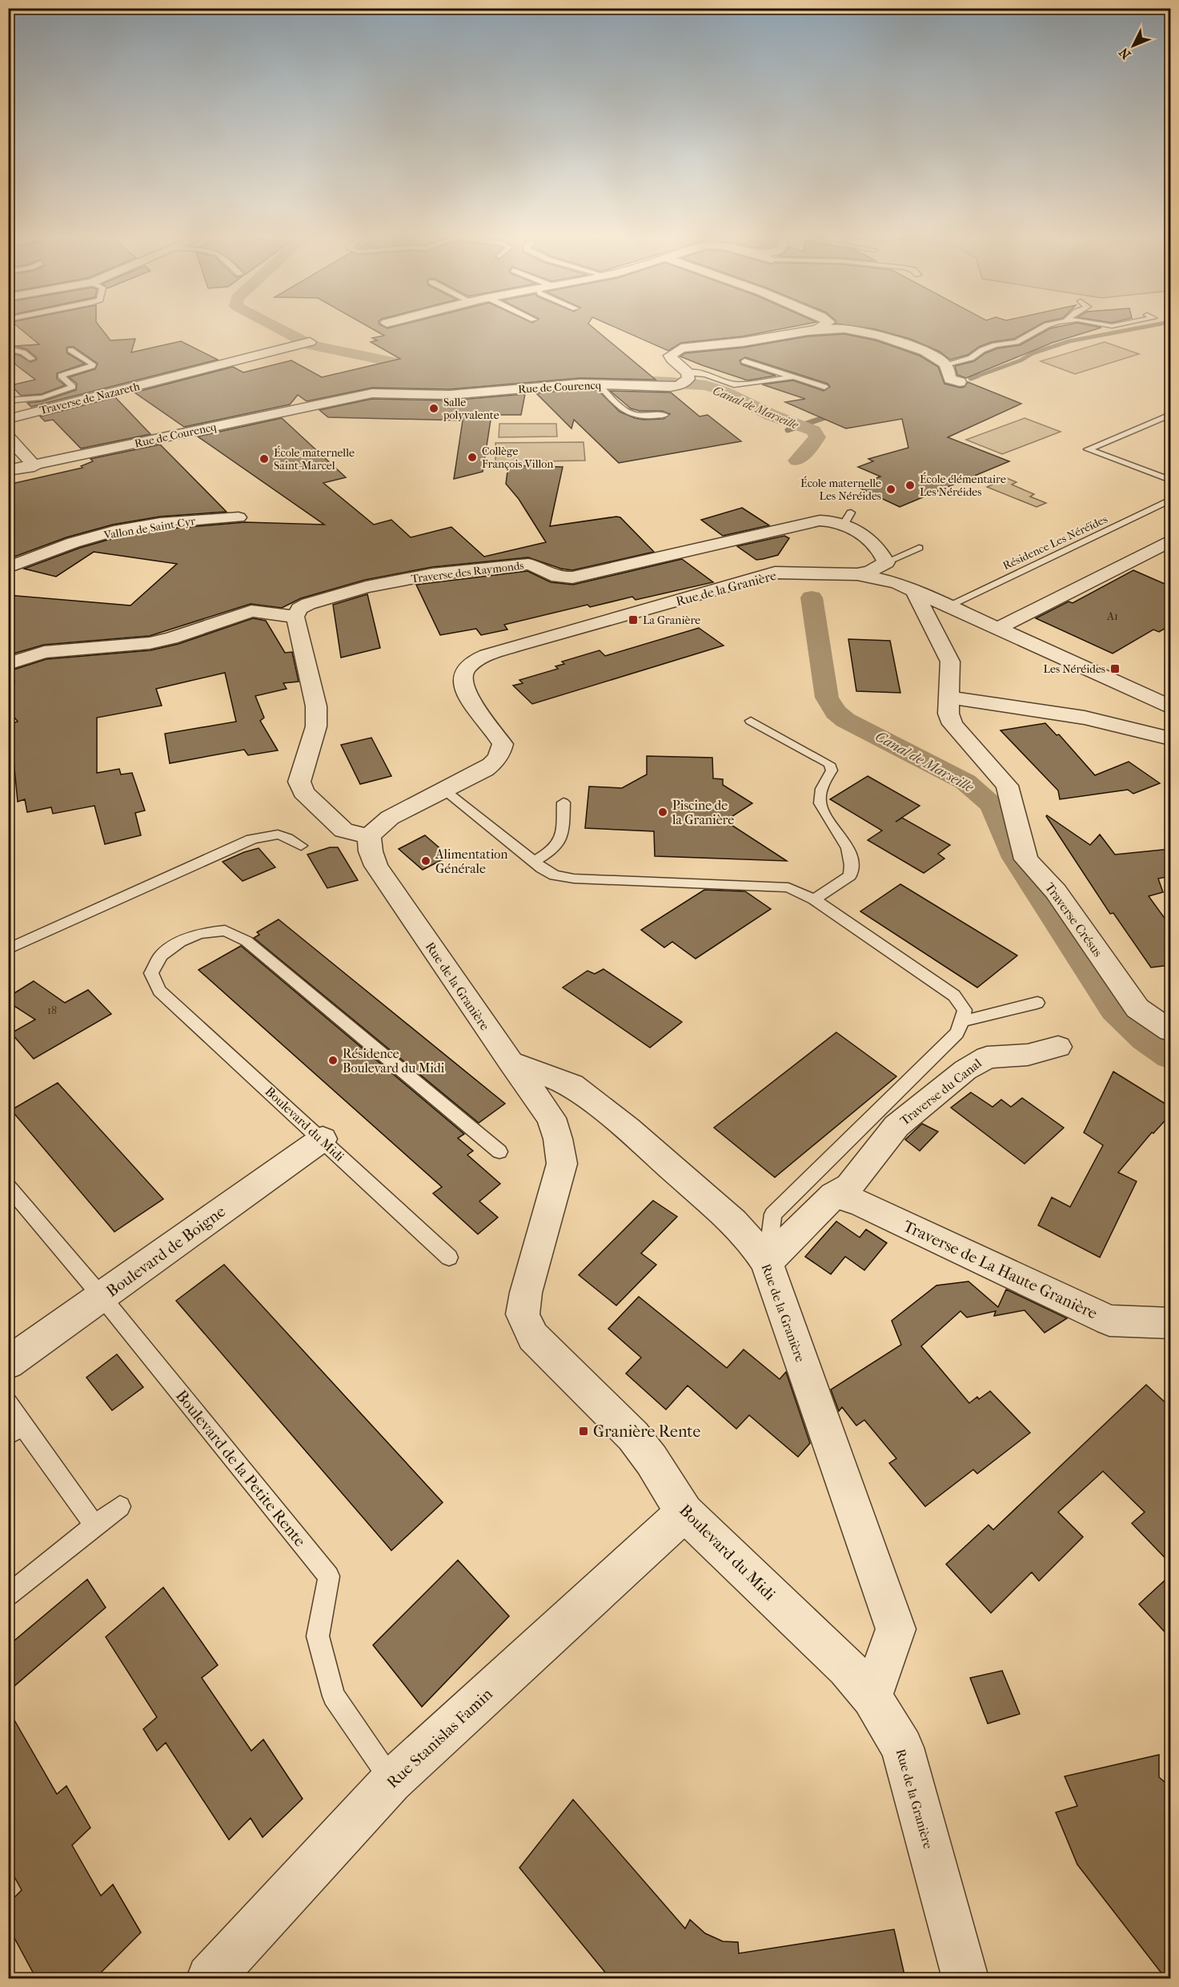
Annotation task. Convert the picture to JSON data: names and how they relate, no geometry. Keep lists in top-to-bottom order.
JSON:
{
  "streets": {
    "street": [
      "Rue de Courencq",
      "Traverse de Nazareth",
      "Vallon de Saint-Cyr",
      "Traverse des Raymonds",
      "Rue de la Granière",
      "Traverse Crésus",
      "Traverse du Canal",
      "Boulevard du Midi",
      "Boulevard de Boigne",
      "Traverse de La Haute Granière",
      "Rue Stanislas Famin"
    ],
    "lane": ["Résidence Les Néréïdes", "Boulevard de la Petite Rente"]
  },
  "crossings": [
    ["Résidence Les Néréïdes", "Rue de la Granière"],
    ["Rue de la Granière", "Traverse Crésus"],
    ["Rue de la Granière", "Traverse du Canal"],
    ["Rue de la Granière", "Boulevard du Midi"],
    ["Traverse du Canal", "Traverse de La Haute Granière"],
    ["Boulevard du Midi", "Boulevard de Boigne"],
    ["Boulevard du Midi", "Rue Stanislas Famin"],
    ["Boulevard de Boigne", "Boulevard de la Petite Rente"],
    ["Boulevard de la Petite Rente", "Rue Stanislas Famin"]
  ],
  "water": ["Canal de Marseille"],
  "places": {
    "other": [
      "Salle polyvalente",
      "Collège François Villon",
      "École maternelle Saint-Marcel",
      "École élémentaire Les Néréides",
      "École maternelle Les Néréides",
      "Piscine de la Granière",
      "Alimentation Générale",
      "Résidence Boulevard du Midi"
    ],
    "transit": ["La Granière", "Les Néréides", "Granière Rente"]
  },
  "house_numbers": ["A1", "18"],
  "north": "bottom left"
}
